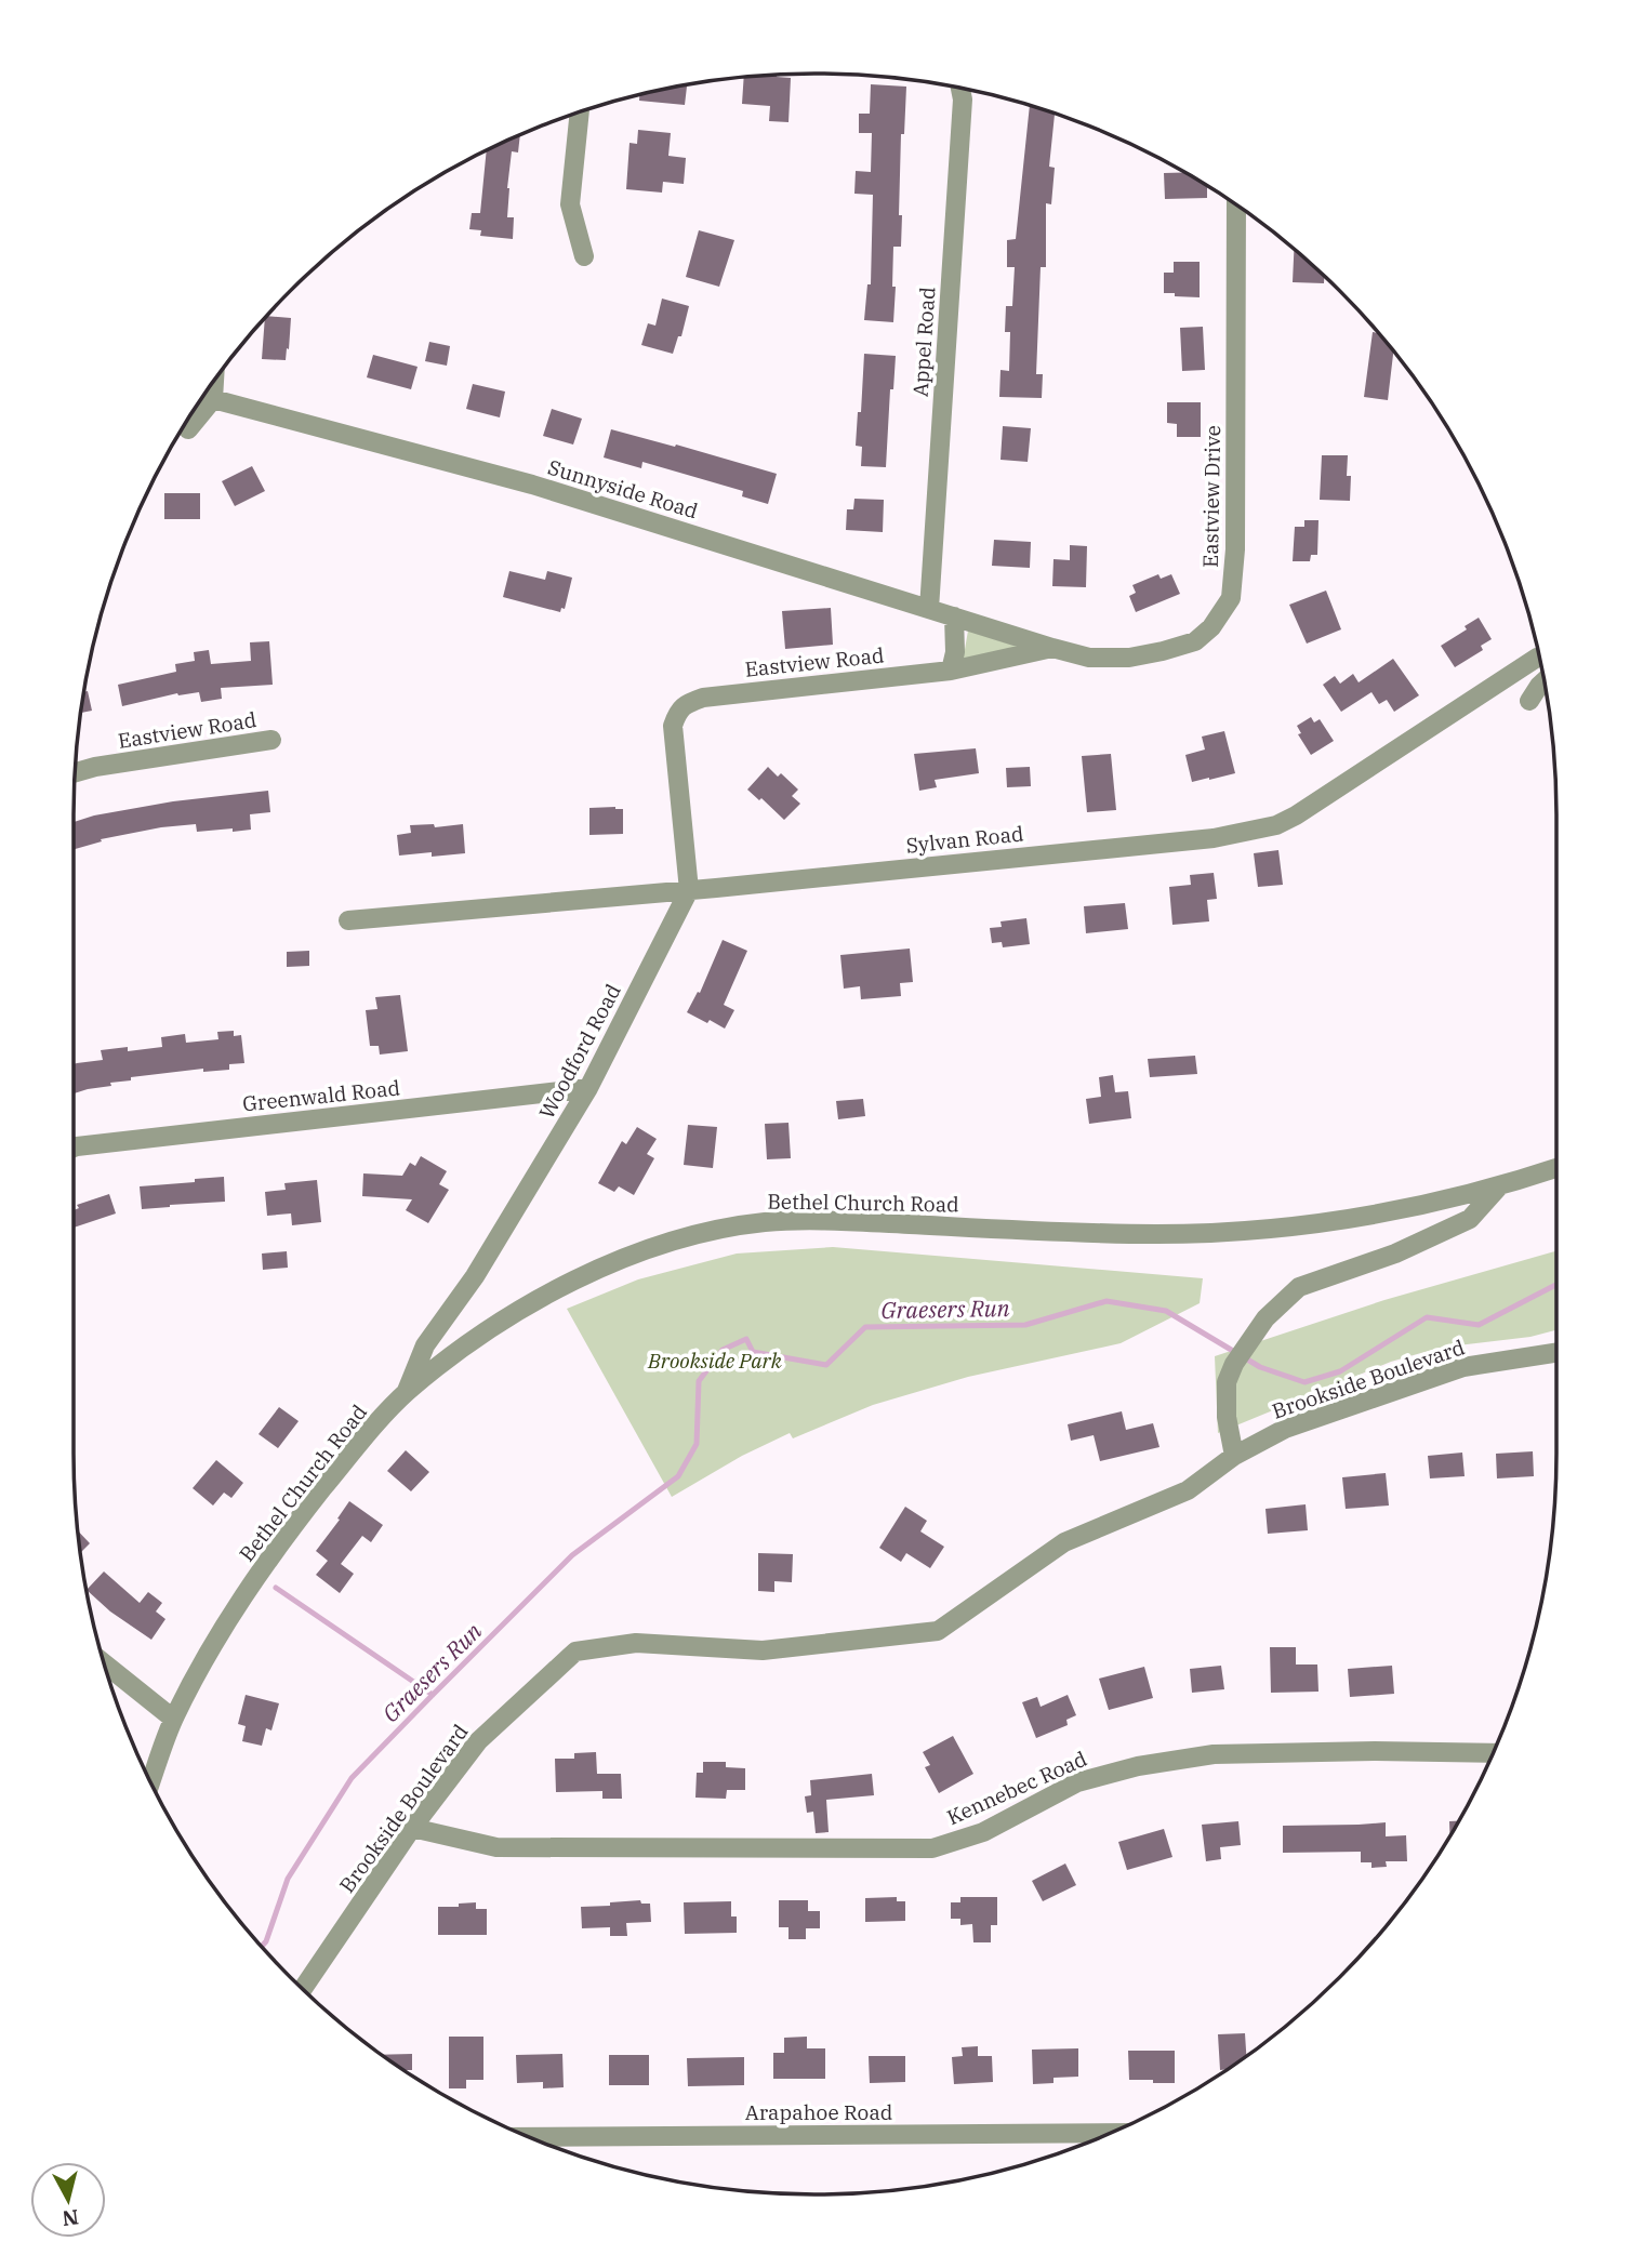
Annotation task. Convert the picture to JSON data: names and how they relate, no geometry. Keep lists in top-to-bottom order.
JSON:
{
  "streets": {
    "street": [
      "Appel Road",
      "Sunnyside Road",
      "Eastview Drive",
      "Eastview Road",
      "Sylvan Road",
      "Woodford Road",
      "Greenwald Road",
      "Bethel Church Road",
      "Brookside Boulevard",
      "Kennebec Road",
      "Arapahoe Road"
    ]
  },
  "crossings": [
    ["Appel Road", "Sunnyside Road"],
    ["Sunnyside Road", "Eastview Drive"],
    ["Sunnyside Road", "Eastview Road"],
    ["Eastview Drive", "Eastview Road"],
    ["Eastview Road", "Sylvan Road"],
    ["Eastview Road", "Woodford Road"],
    ["Sylvan Road", "Woodford Road"],
    ["Woodford Road", "Greenwald Road"],
    ["Woodford Road", "Bethel Church Road"],
    ["Brookside Boulevard", "Kennebec Road"]
  ],
  "water": ["Graesers Run"],
  "parks": ["Brookside Park"],
  "north": "bottom"
}
